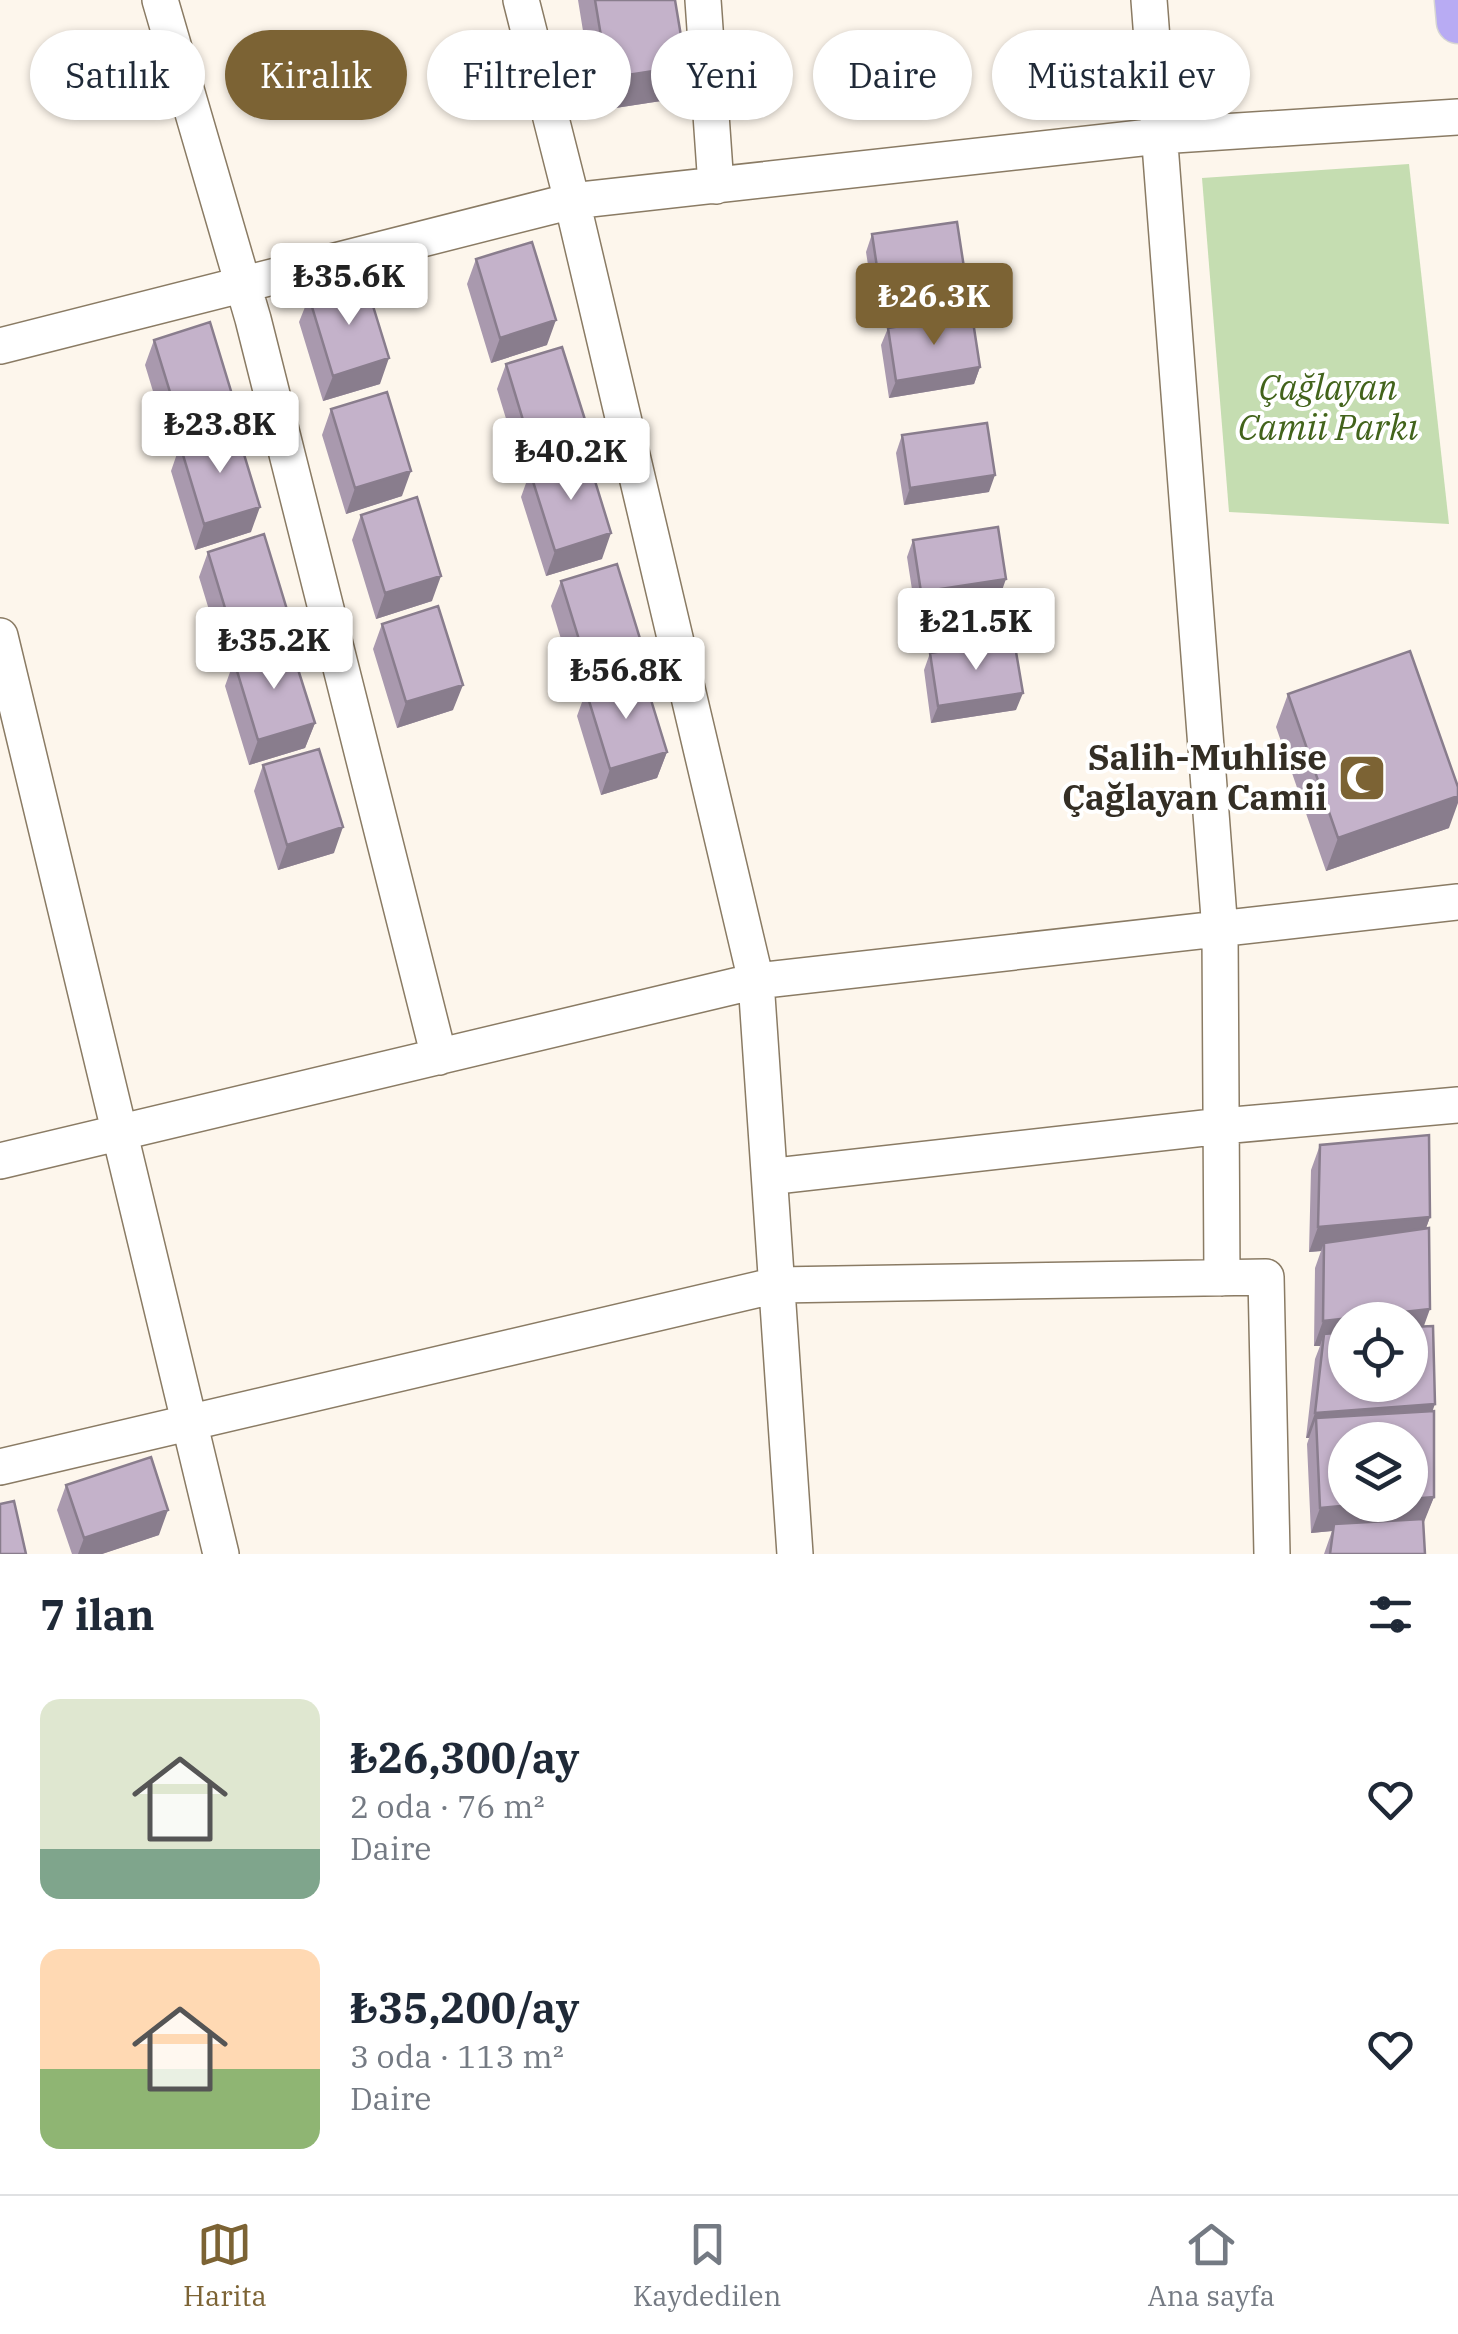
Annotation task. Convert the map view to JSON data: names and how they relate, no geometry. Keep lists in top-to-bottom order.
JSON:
{
  "parks": ["Çağlayan Camii Parkı"],
  "places": {
    "mosque": ["Salih-Muhlise Çağlayan Camii"]
  },
  "page": {
    "chip": [
      "Satılık",
      "Kiralık",
      "Filtreler",
      "Yeni",
      "Daire",
      "Müstakil ev"
    ],
    "price": [
      "₺35.6K",
      "₺26.3K",
      "₺23.8K",
      "₺40.2K",
      "₺21.5K",
      "₺35.2K",
      "₺56.8K"
    ],
    "heading": "7 ilan",
    "list": [
      {
        "name": "₺26,300/ay",
        "note": "2 oda · 76 m² · Daire"
      },
      {
        "name": "₺35,200/ay",
        "note": "3 oda · 113 m² · Daire"
      }
    ],
    "tabs": ["Harita", "Kaydedilen", "Ana sayfa"]
  }
}
